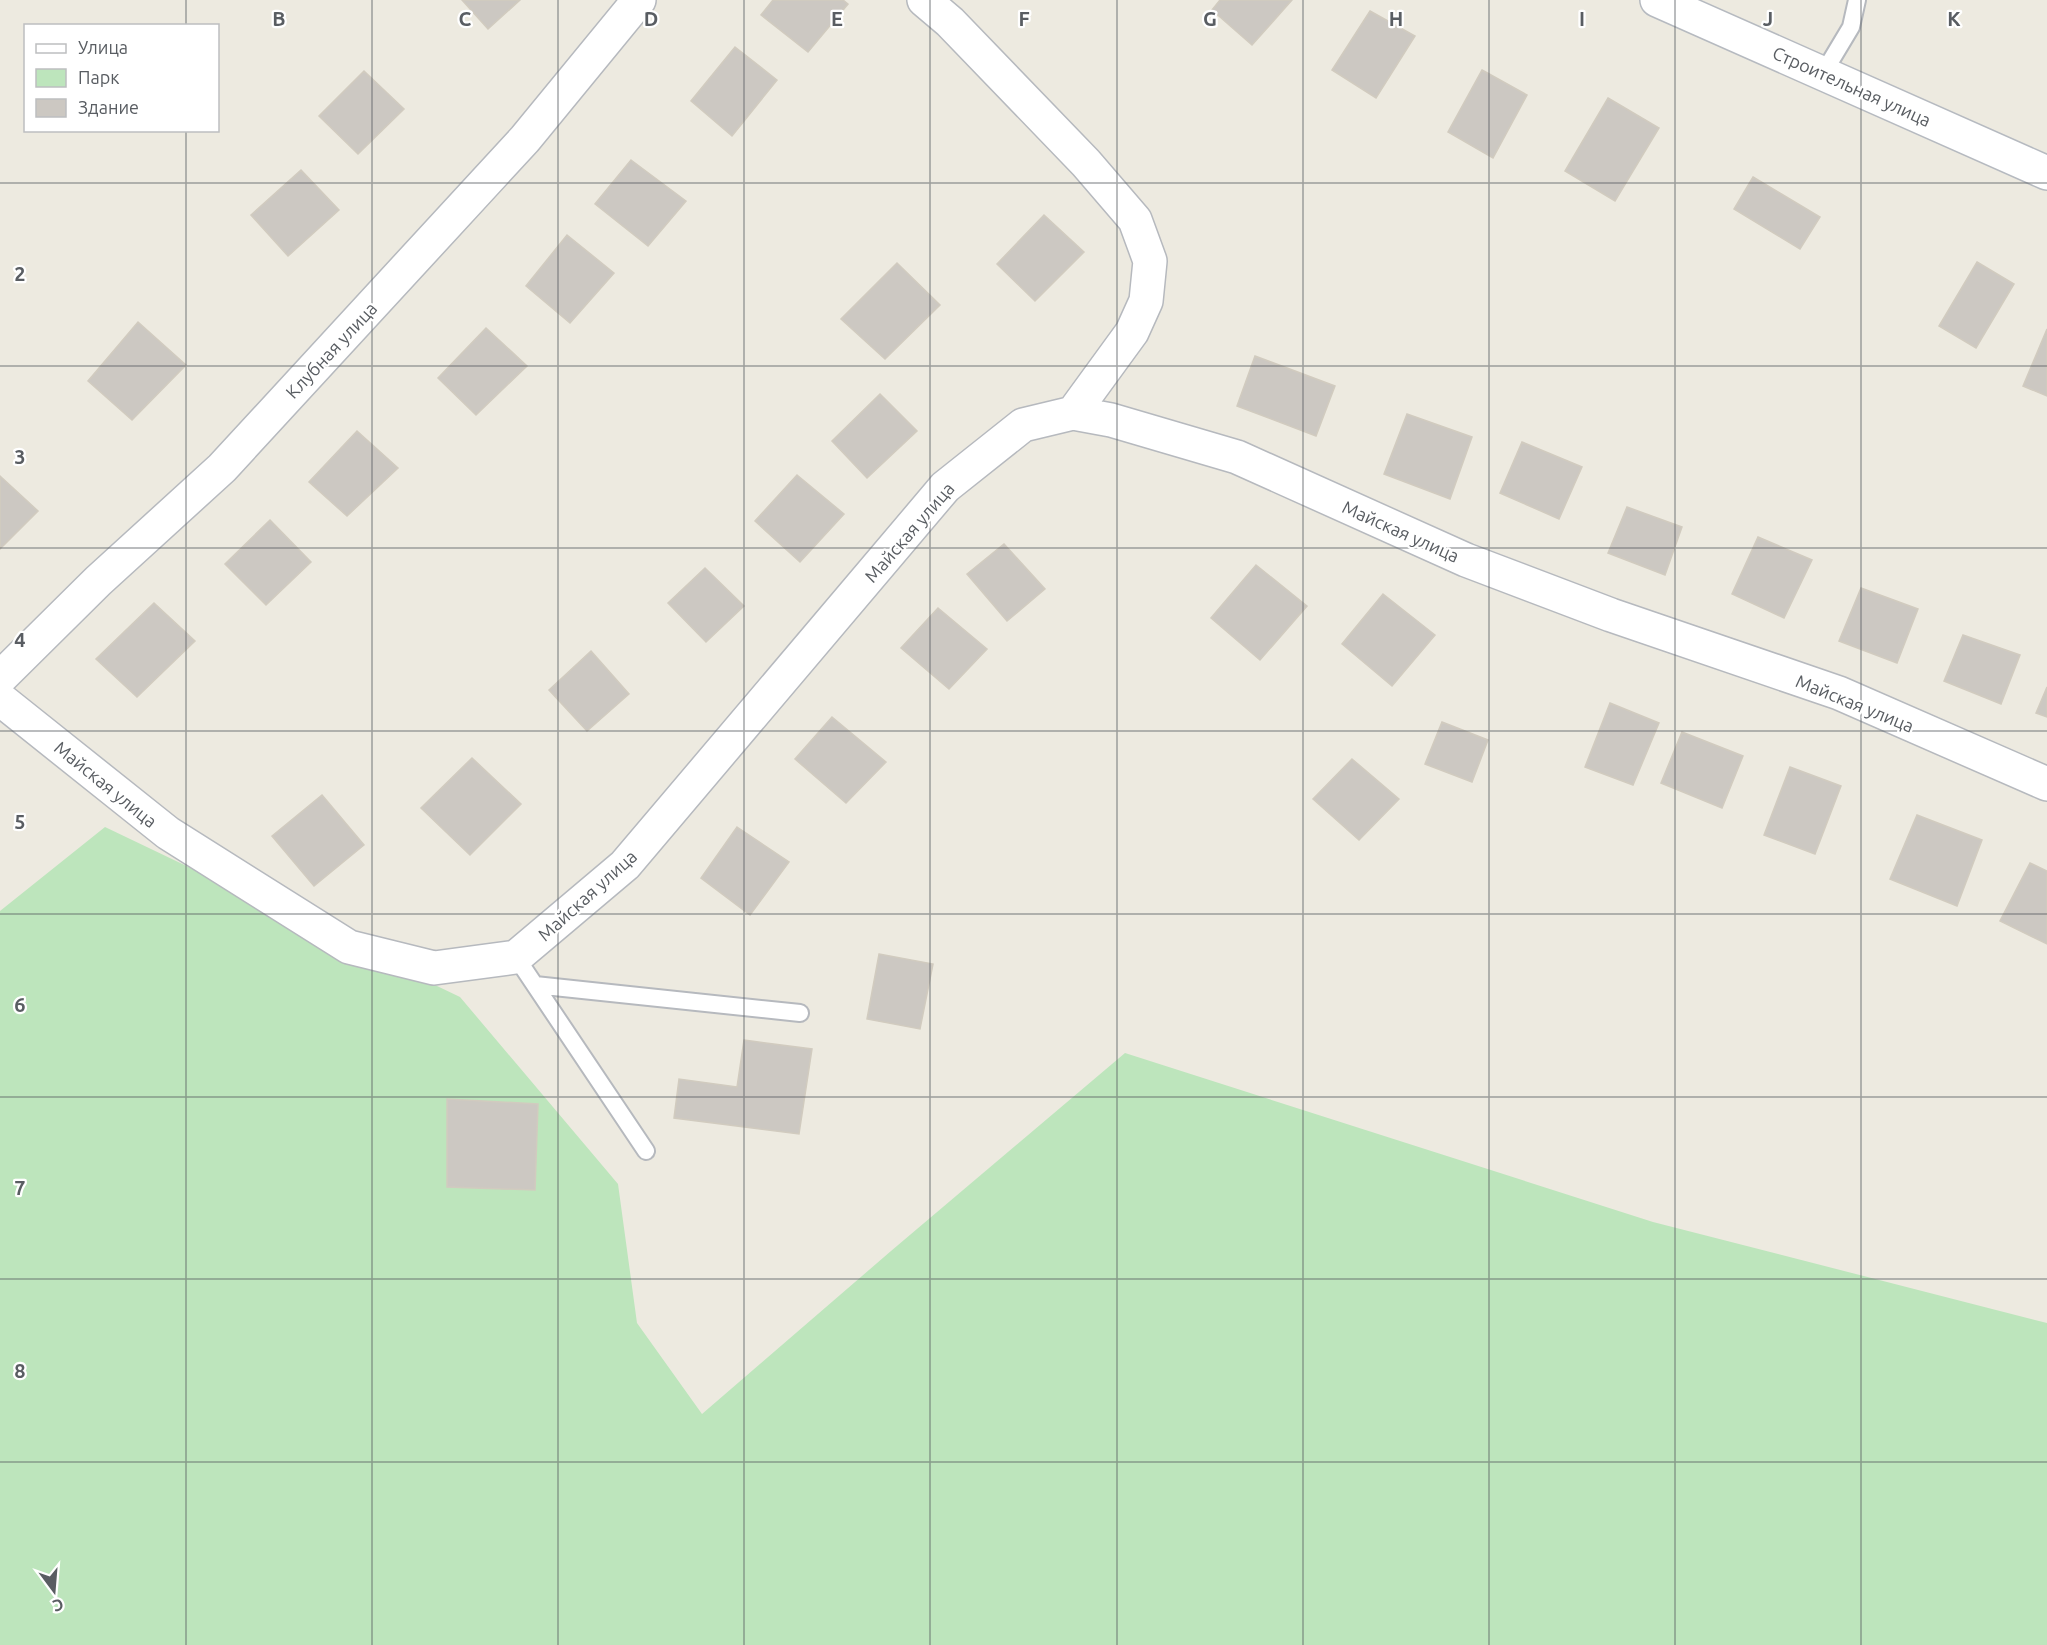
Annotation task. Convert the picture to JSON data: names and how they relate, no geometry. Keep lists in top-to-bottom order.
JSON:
{
  "streets": {
    "street": ["Строительная улица", "Клубная улица", "Майская улица"]
  },
  "legend": ["Улица", "Парк", "Здание"],
  "north": "bottom",
  "grid": {
    "columns": [
      "B",
      "C",
      "D",
      "E",
      "F",
      "G",
      "H",
      "I",
      "J",
      "K"
    ],
    "rows": [
      "2",
      "3",
      "4",
      "5",
      "6",
      "7",
      "8"
    ]
  }
}
